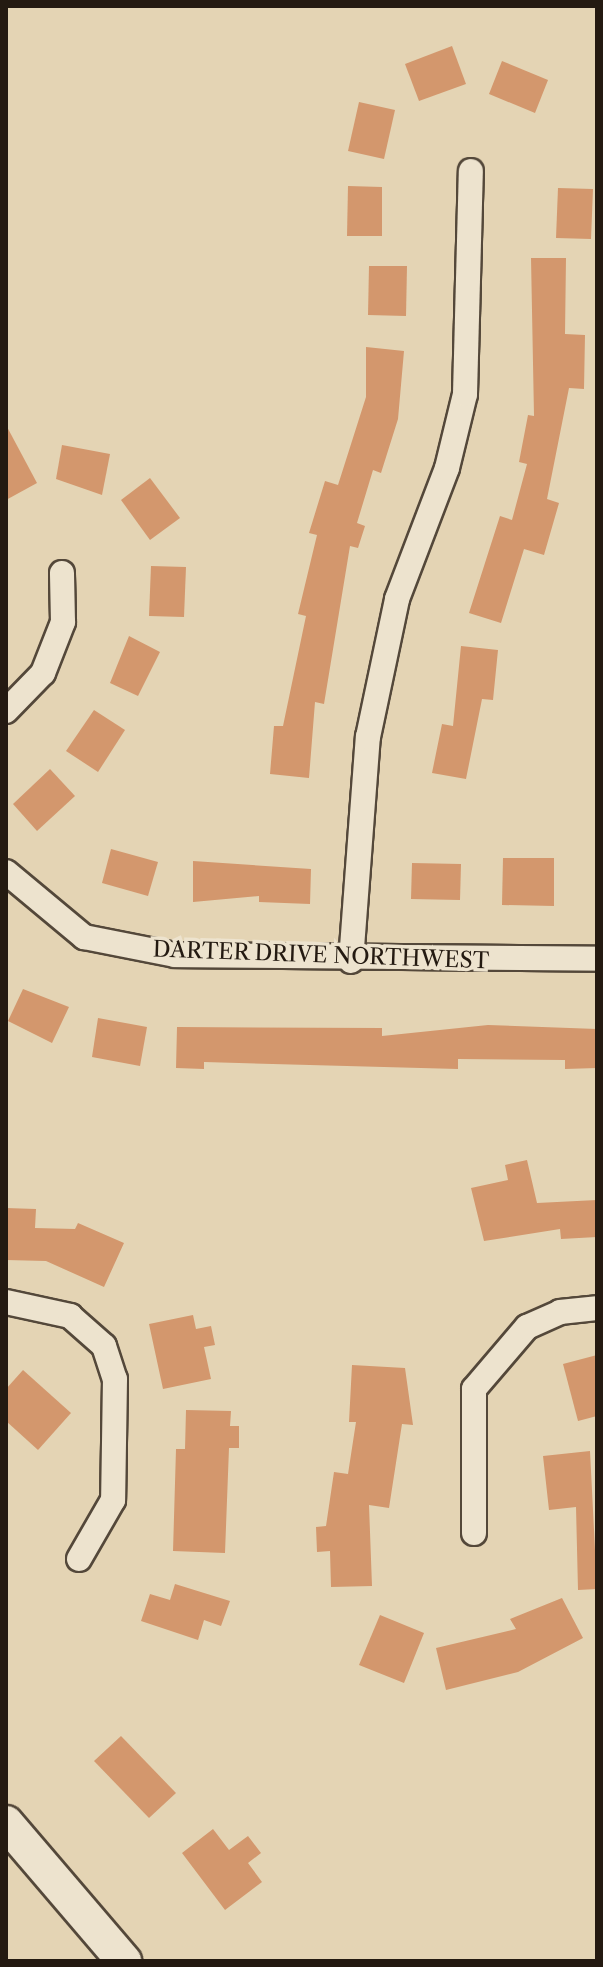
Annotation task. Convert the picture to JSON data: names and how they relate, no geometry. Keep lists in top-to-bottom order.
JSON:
{
  "streets": {
    "street": ["DARTER DRIVE NORTHWEST"]
  }
}
